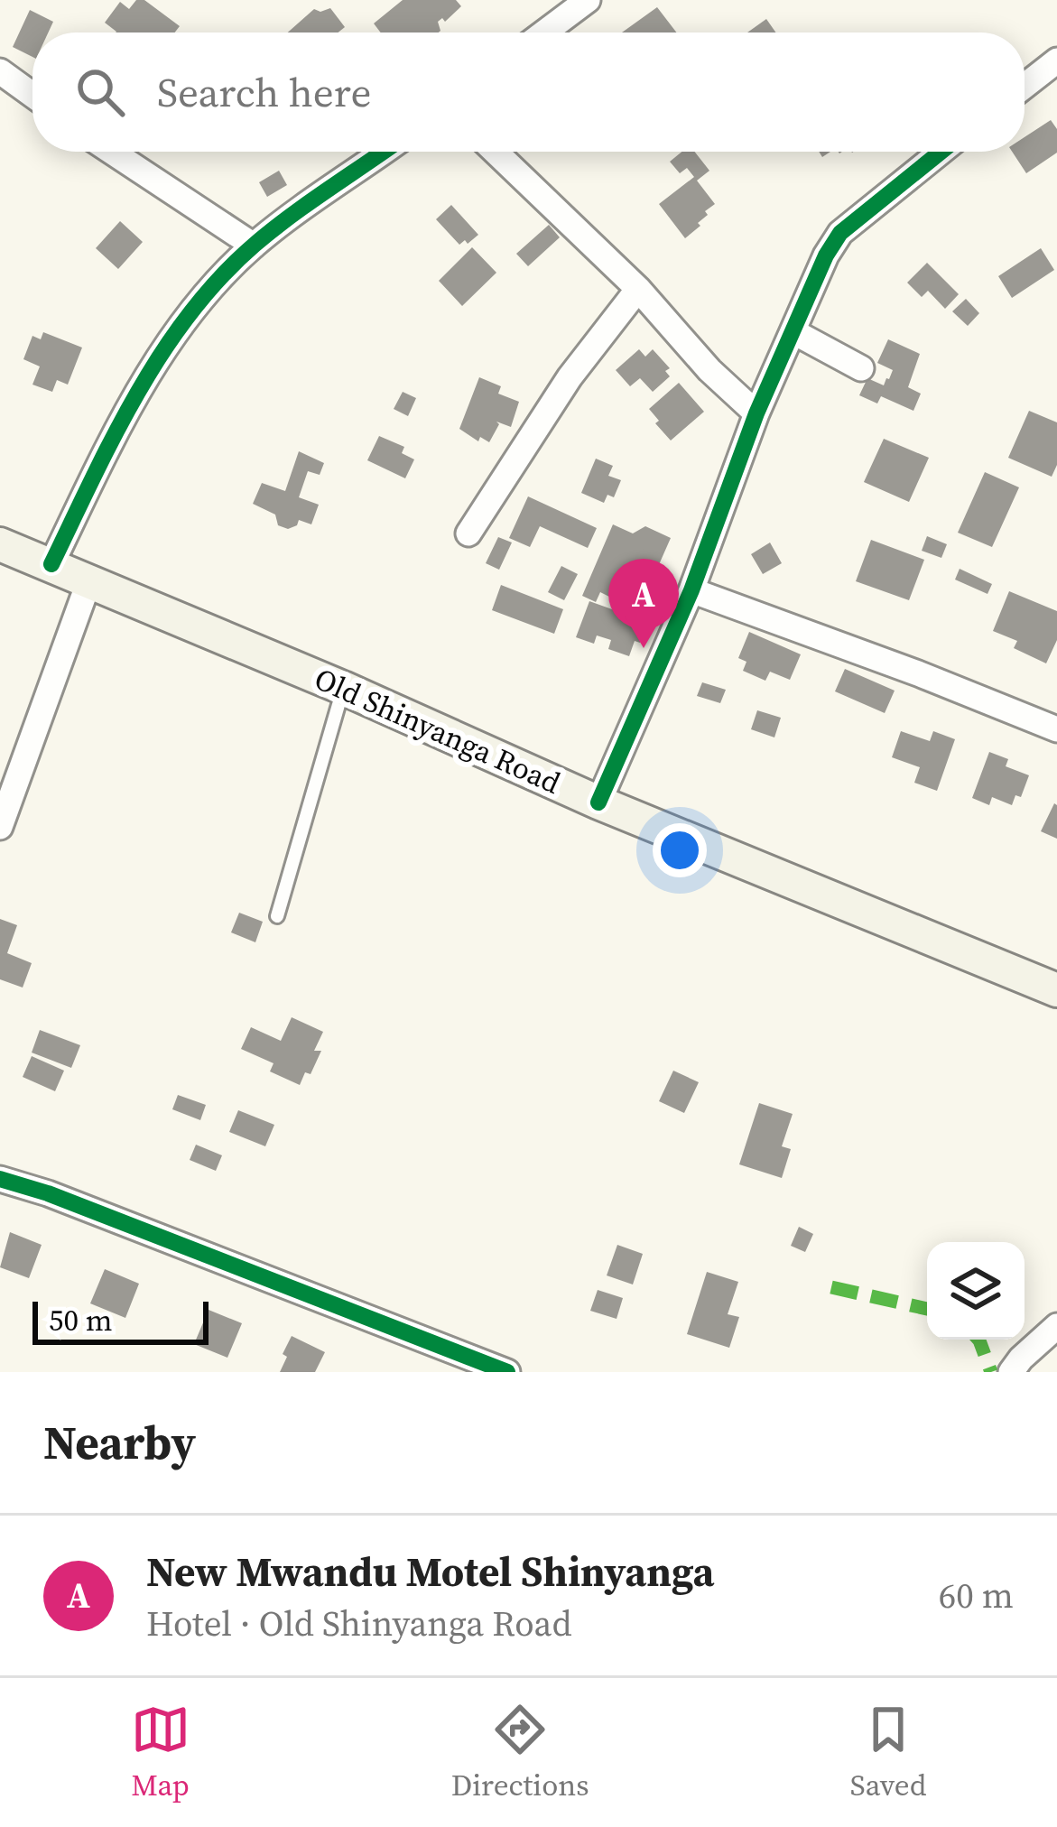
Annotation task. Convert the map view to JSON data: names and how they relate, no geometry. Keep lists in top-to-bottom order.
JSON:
{
  "streets": {
    "main road": ["Old Shinyanga Road"]
  },
  "scale_bar": "50 m",
  "page": {
    "search": "Search here",
    "pins": "A",
    "scale": "50 m",
    "heading": "Nearby",
    "list": [
      {
        "mark": "A",
        "name": "New Mwandu Motel Shinyanga",
        "note": "Hotel · Old Shinyanga Road",
        "value": "60 m"
      }
    ],
    "nav": ["Map", "Directions", "Saved"]
  }
}
